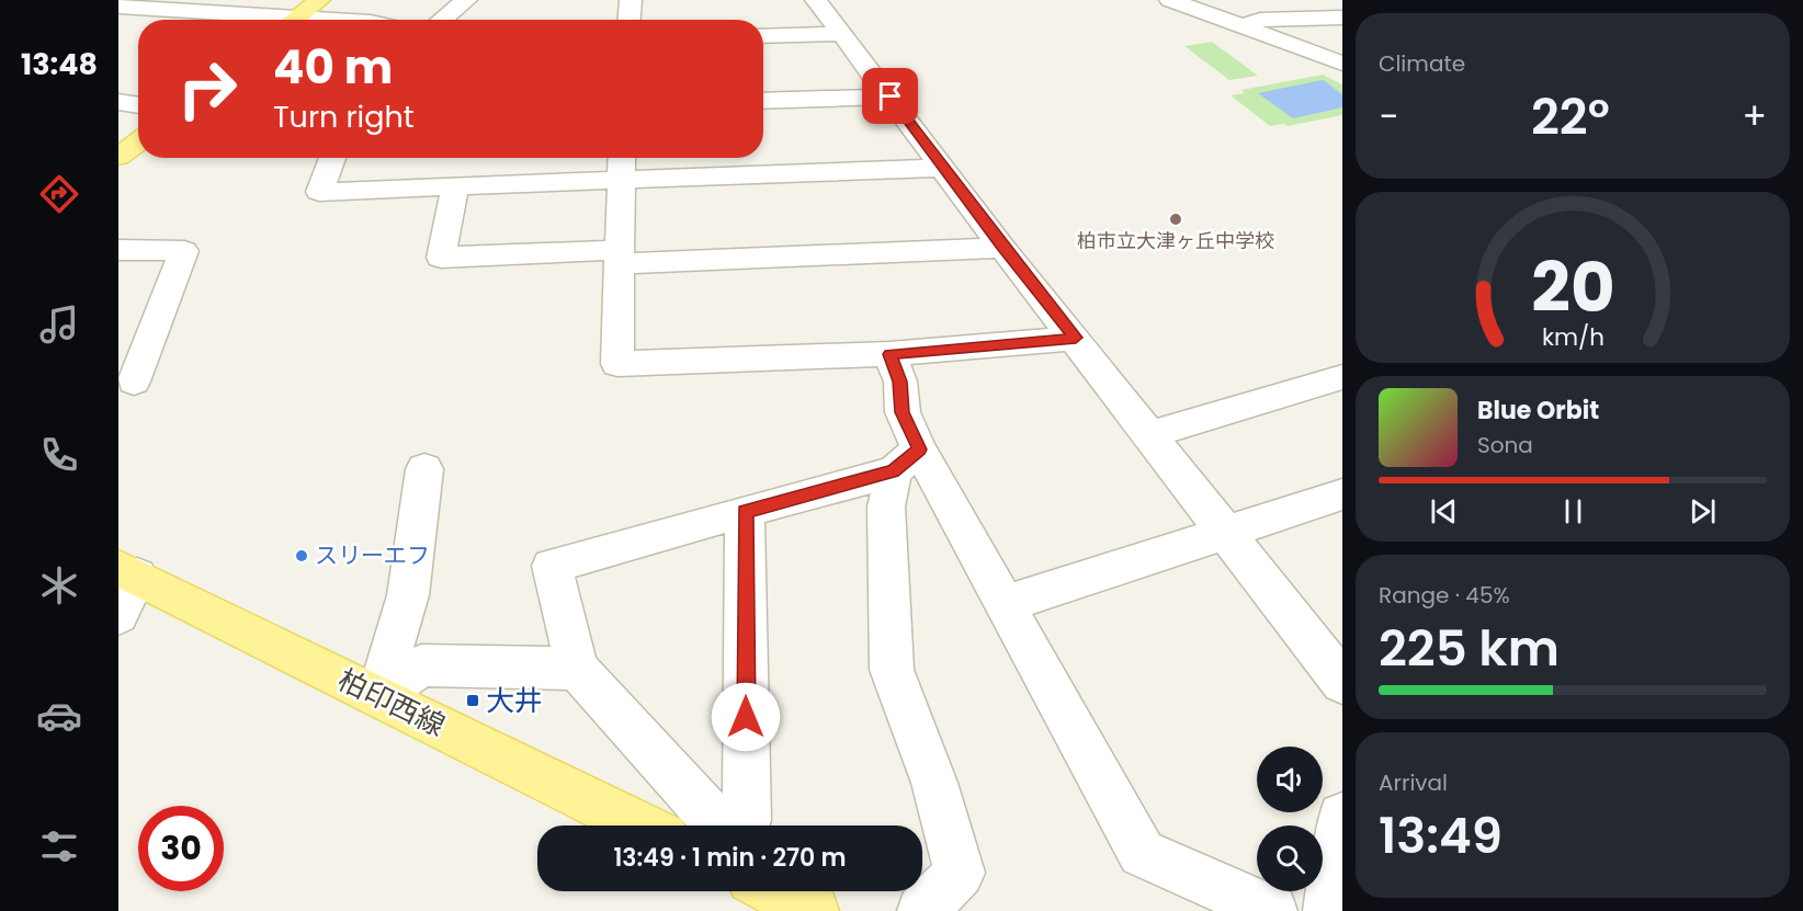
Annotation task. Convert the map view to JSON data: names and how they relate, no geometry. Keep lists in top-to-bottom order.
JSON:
{
  "streets": {
    "main road": ["柏印西線"]
  },
  "places": {
    "other": ["柏市立大津ヶ丘中学校", "スリーエフ"],
    "transit": ["大井"]
  },
  "page": {
    "tabs": "13:48",
    "tile": [
      "Climate",
      ["Range · 45%", "225 km"],
      ["Arrival", "13:49"]
    ],
    "turn": ["40 m", "Turn right"],
    "heat": ["−", "22°", "+"],
    "song": ["Blue Orbit", "Sona"],
    "limit": "30",
    "trip": "13:49 · 1 min · 270 m",
    "gauge": ["20", "km/h"]
  }
}
